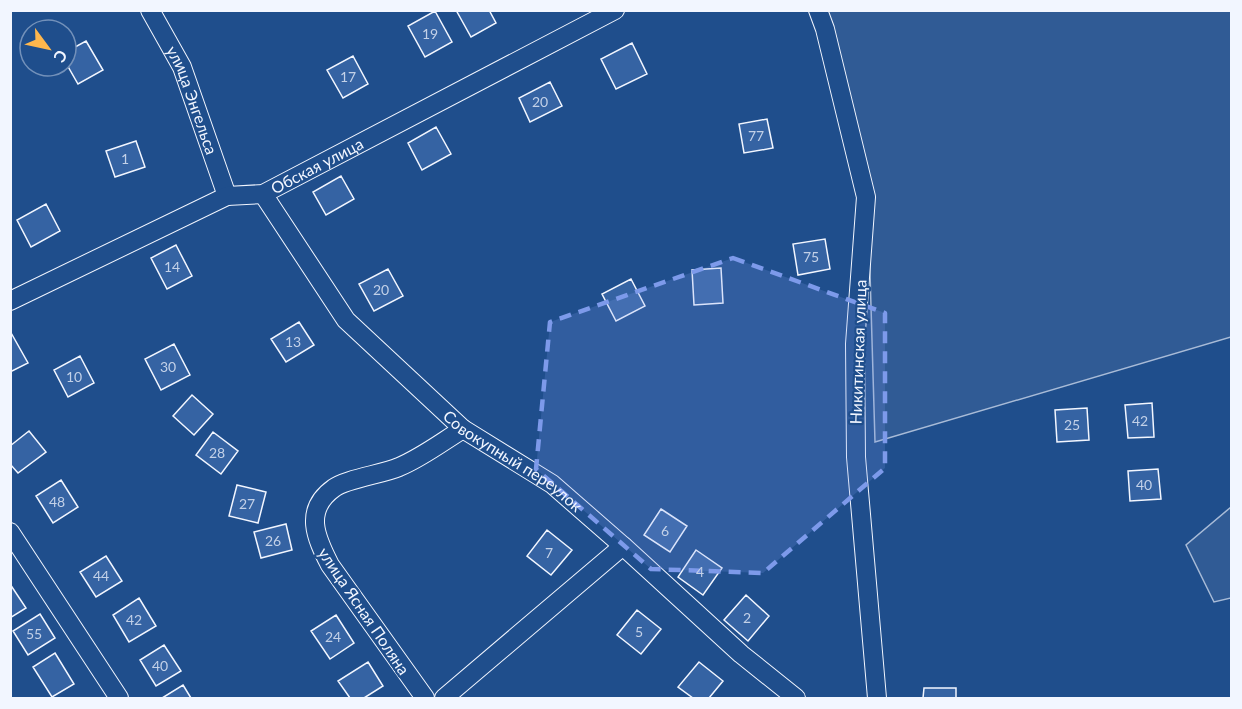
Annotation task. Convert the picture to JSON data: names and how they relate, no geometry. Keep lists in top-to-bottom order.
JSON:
{
  "streets": {
    "street": [
      "улица Энгельса",
      "Обская улица",
      "Никитинская улица",
      "Совокупный переулок",
      "улица Ясная Поляна"
    ]
  },
  "crossings": [
    ["улица Энгельса", "Обская улица"],
    ["Обская улица", "Совокупный переулок"],
    ["Совокупный переулок", "улица Ясная Поляна"]
  ],
  "house_numbers": [
    "19",
    "17",
    "20",
    "77",
    "1",
    "75",
    "14",
    "20",
    "13",
    "30",
    "10",
    "42",
    "25",
    "28",
    "40",
    "48",
    "27",
    "6",
    "26",
    "7",
    "4",
    "44",
    "2",
    "42",
    "5",
    "55",
    "24",
    "40"
  ],
  "north": "bottom right"
}
